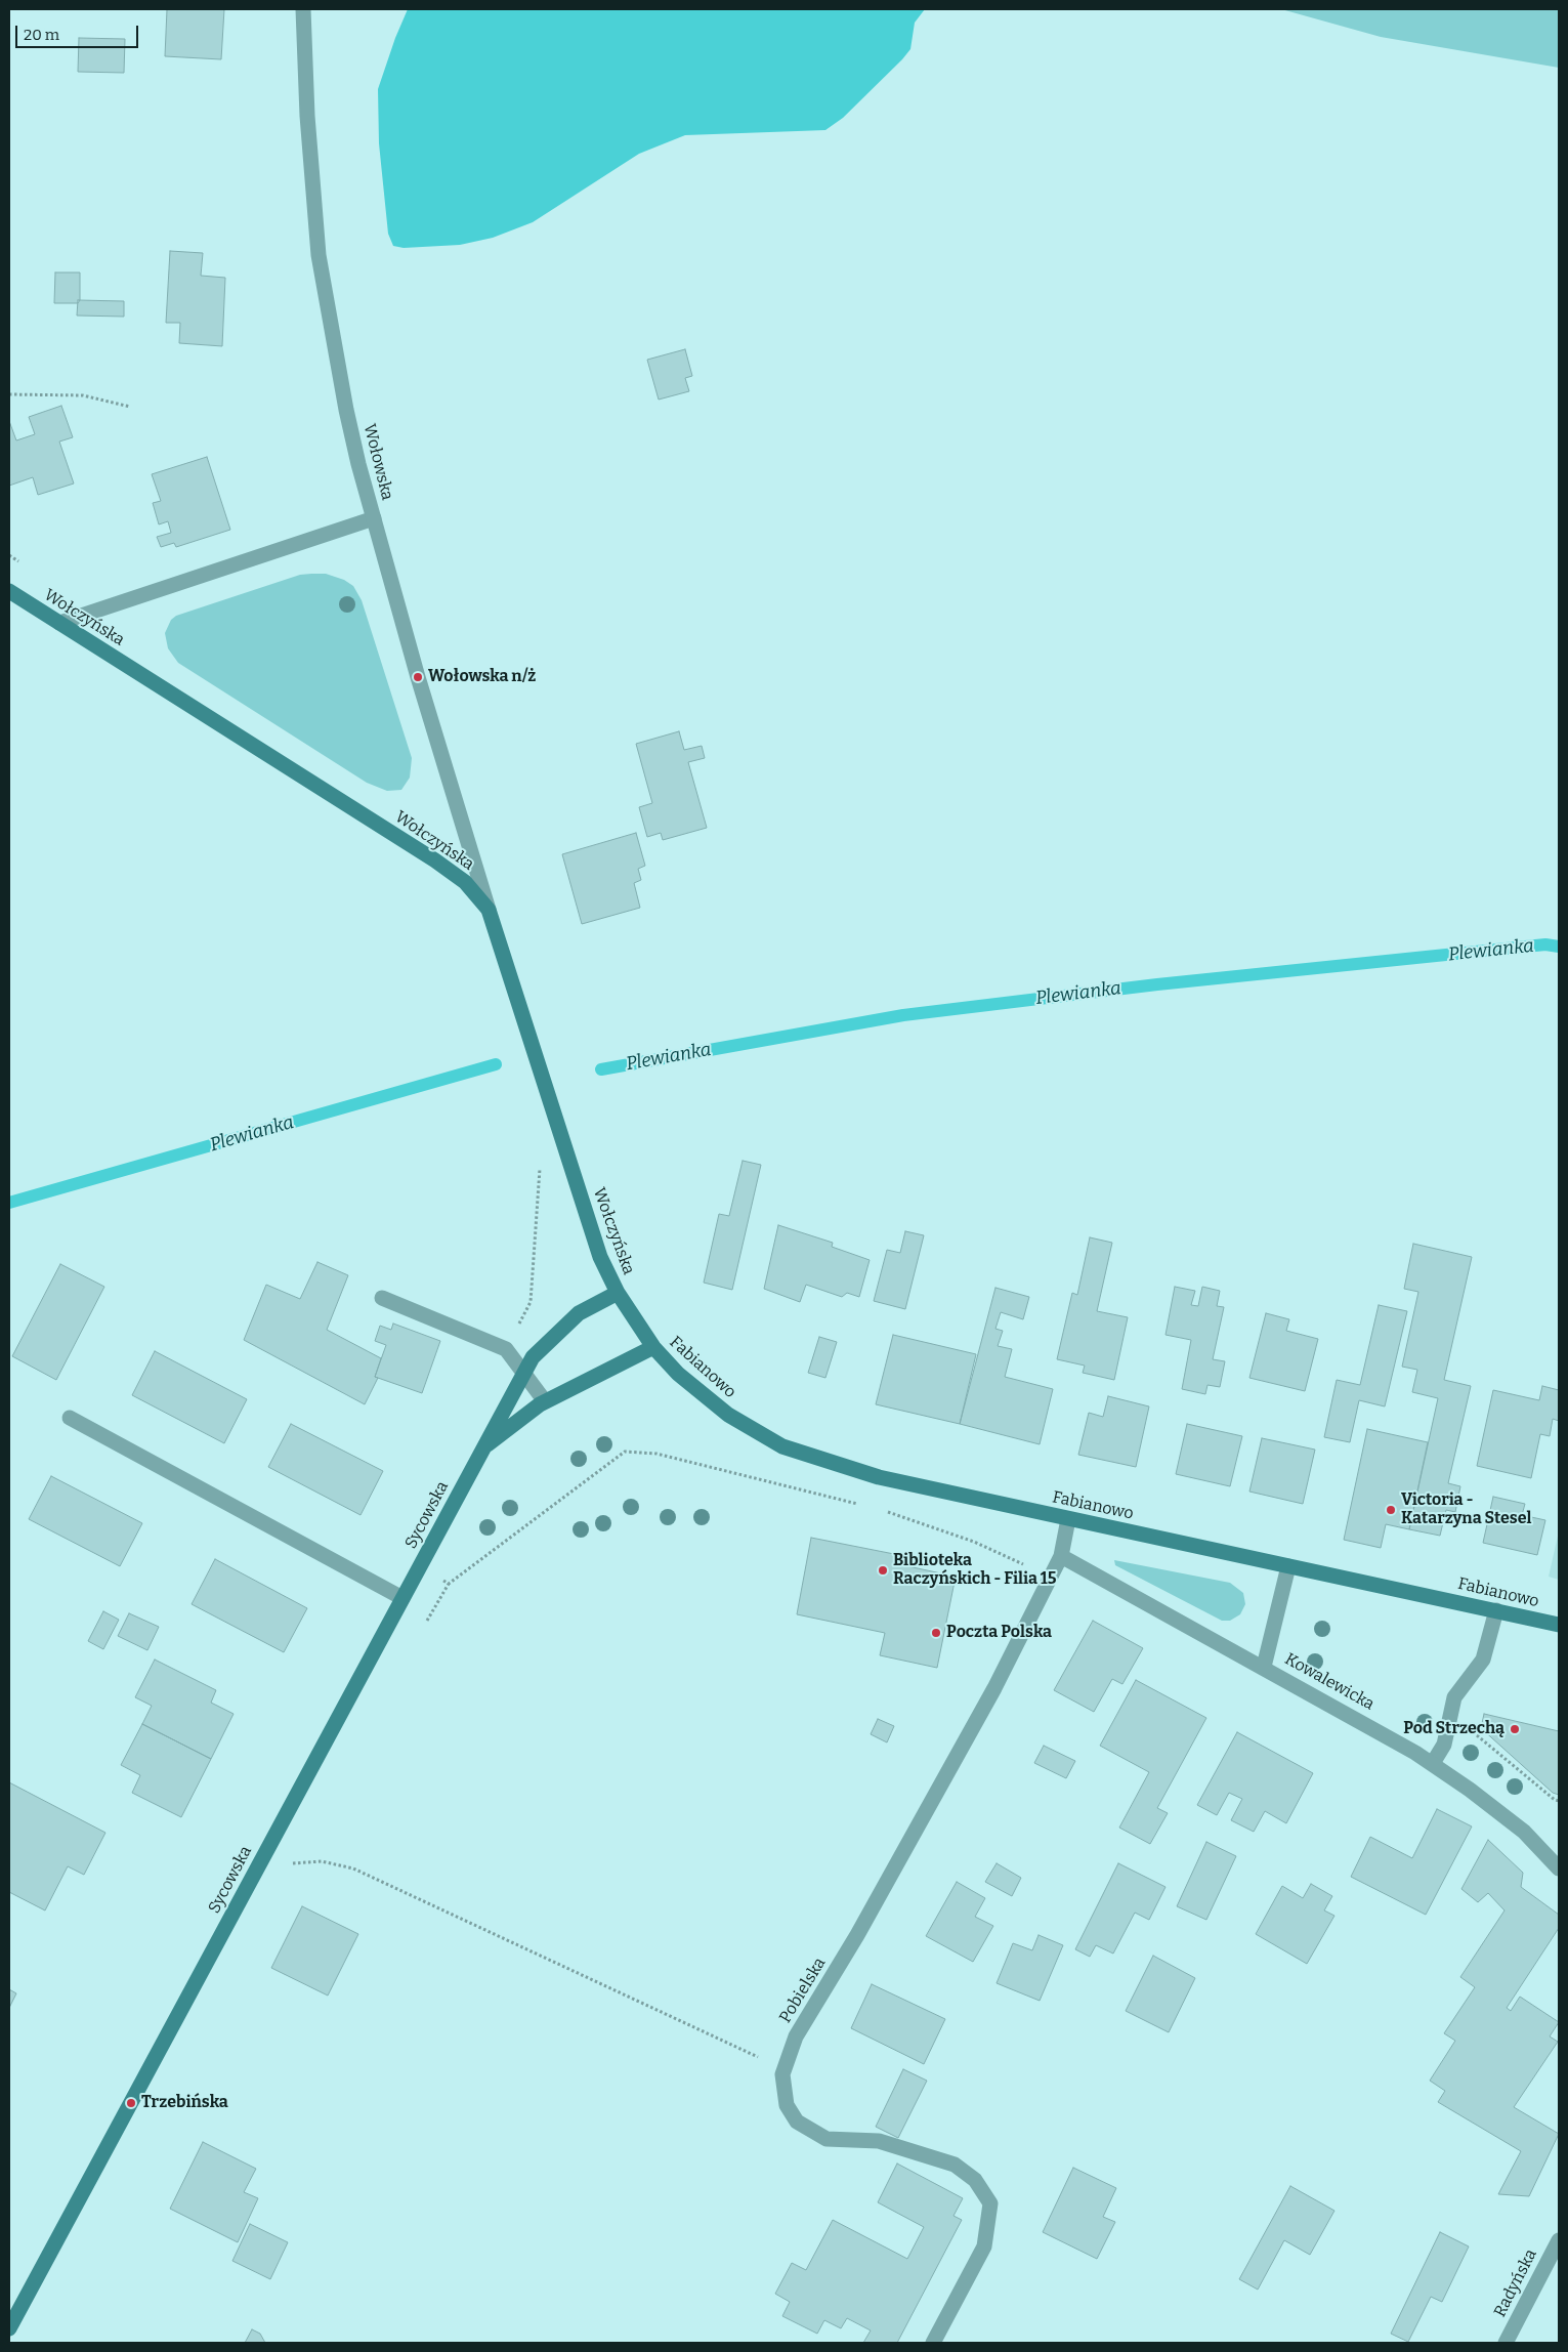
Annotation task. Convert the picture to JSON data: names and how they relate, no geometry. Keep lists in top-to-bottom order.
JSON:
{
  "streets": {
    "street": [
      "Wołowska",
      "Wołczyńska",
      "Fabianowo",
      "Sycowska",
      "Kowalewicka",
      "Pobielska",
      "Radyńska"
    ]
  },
  "crossings": [
    ["Wołowska", "Wołczyńska"],
    ["Wołczyńska", "Fabianowo"],
    ["Wołczyńska", "Sycowska"],
    ["Fabianowo", "Sycowska"],
    ["Fabianowo", "Pobielska"],
    ["Kowalewicka", "Pobielska"]
  ],
  "water": ["Plewianka"],
  "places": [
    "Wołowska n/ż",
    "Victoria - Katarzyna Stesel",
    "Biblioteka Raczyńskich - Filia 15",
    "Poczta Polska",
    "Pod Strzechą",
    "Trzebińska"
  ],
  "scale_bar": "20 m"
}
